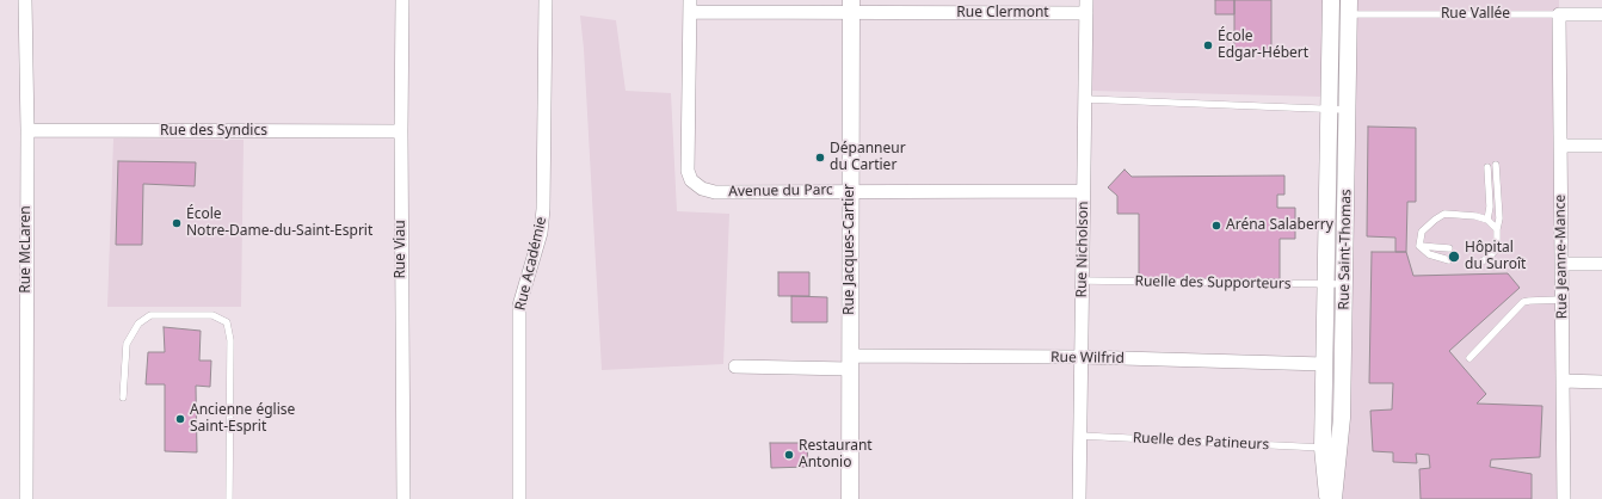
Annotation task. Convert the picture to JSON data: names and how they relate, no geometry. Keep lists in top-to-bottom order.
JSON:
{
  "streets": {
    "street": [
      "Rue Clermont",
      "Rue Vallée",
      "Rue des Syndics",
      "Avenue du Parc",
      "Rue McLaren",
      "Rue Viau",
      "Rue Jacques-Cartier",
      "Rue Nicholson",
      "Rue Saint-Thomas",
      "Rue Jeanne-Mance",
      "Rue Académie",
      "Rue Wilfrid"
    ],
    "lane": ["Ruelle des Supporteurs", "Ruelle des Patineurs"]
  },
  "crossings": [
    ["Rue Clermont", "Avenue du Parc"],
    ["Rue Clermont", "Rue Jacques-Cartier"],
    ["Rue Clermont", "Rue Nicholson"],
    ["Rue Vallée", "Rue Saint-Thomas"],
    ["Rue Vallée", "Rue Jeanne-Mance"],
    ["Rue des Syndics", "Rue McLaren"],
    ["Rue des Syndics", "Rue Viau"],
    ["Avenue du Parc", "Rue Jacques-Cartier"],
    ["Avenue du Parc", "Rue Nicholson"],
    ["Rue Jacques-Cartier", "Rue Wilfrid"],
    ["Rue Nicholson", "Ruelle des Supporteurs"],
    ["Rue Nicholson", "Rue Wilfrid"],
    ["Rue Nicholson", "Ruelle des Patineurs"],
    ["Rue Saint-Thomas", "Ruelle des Supporteurs"],
    ["Rue Saint-Thomas", "Rue Wilfrid"],
    ["Rue Saint-Thomas", "Ruelle des Patineurs"]
  ],
  "places": [
    "École Edgar-Hébert",
    "Dépanneur du Cartier",
    "École Notre-Dame-du-Saint-Esprit",
    "Aréna Salaberry",
    "Hôpital du Suroît",
    "Ancienne église Saint-Esprit",
    "Restaurant Antonio"
  ]
}
